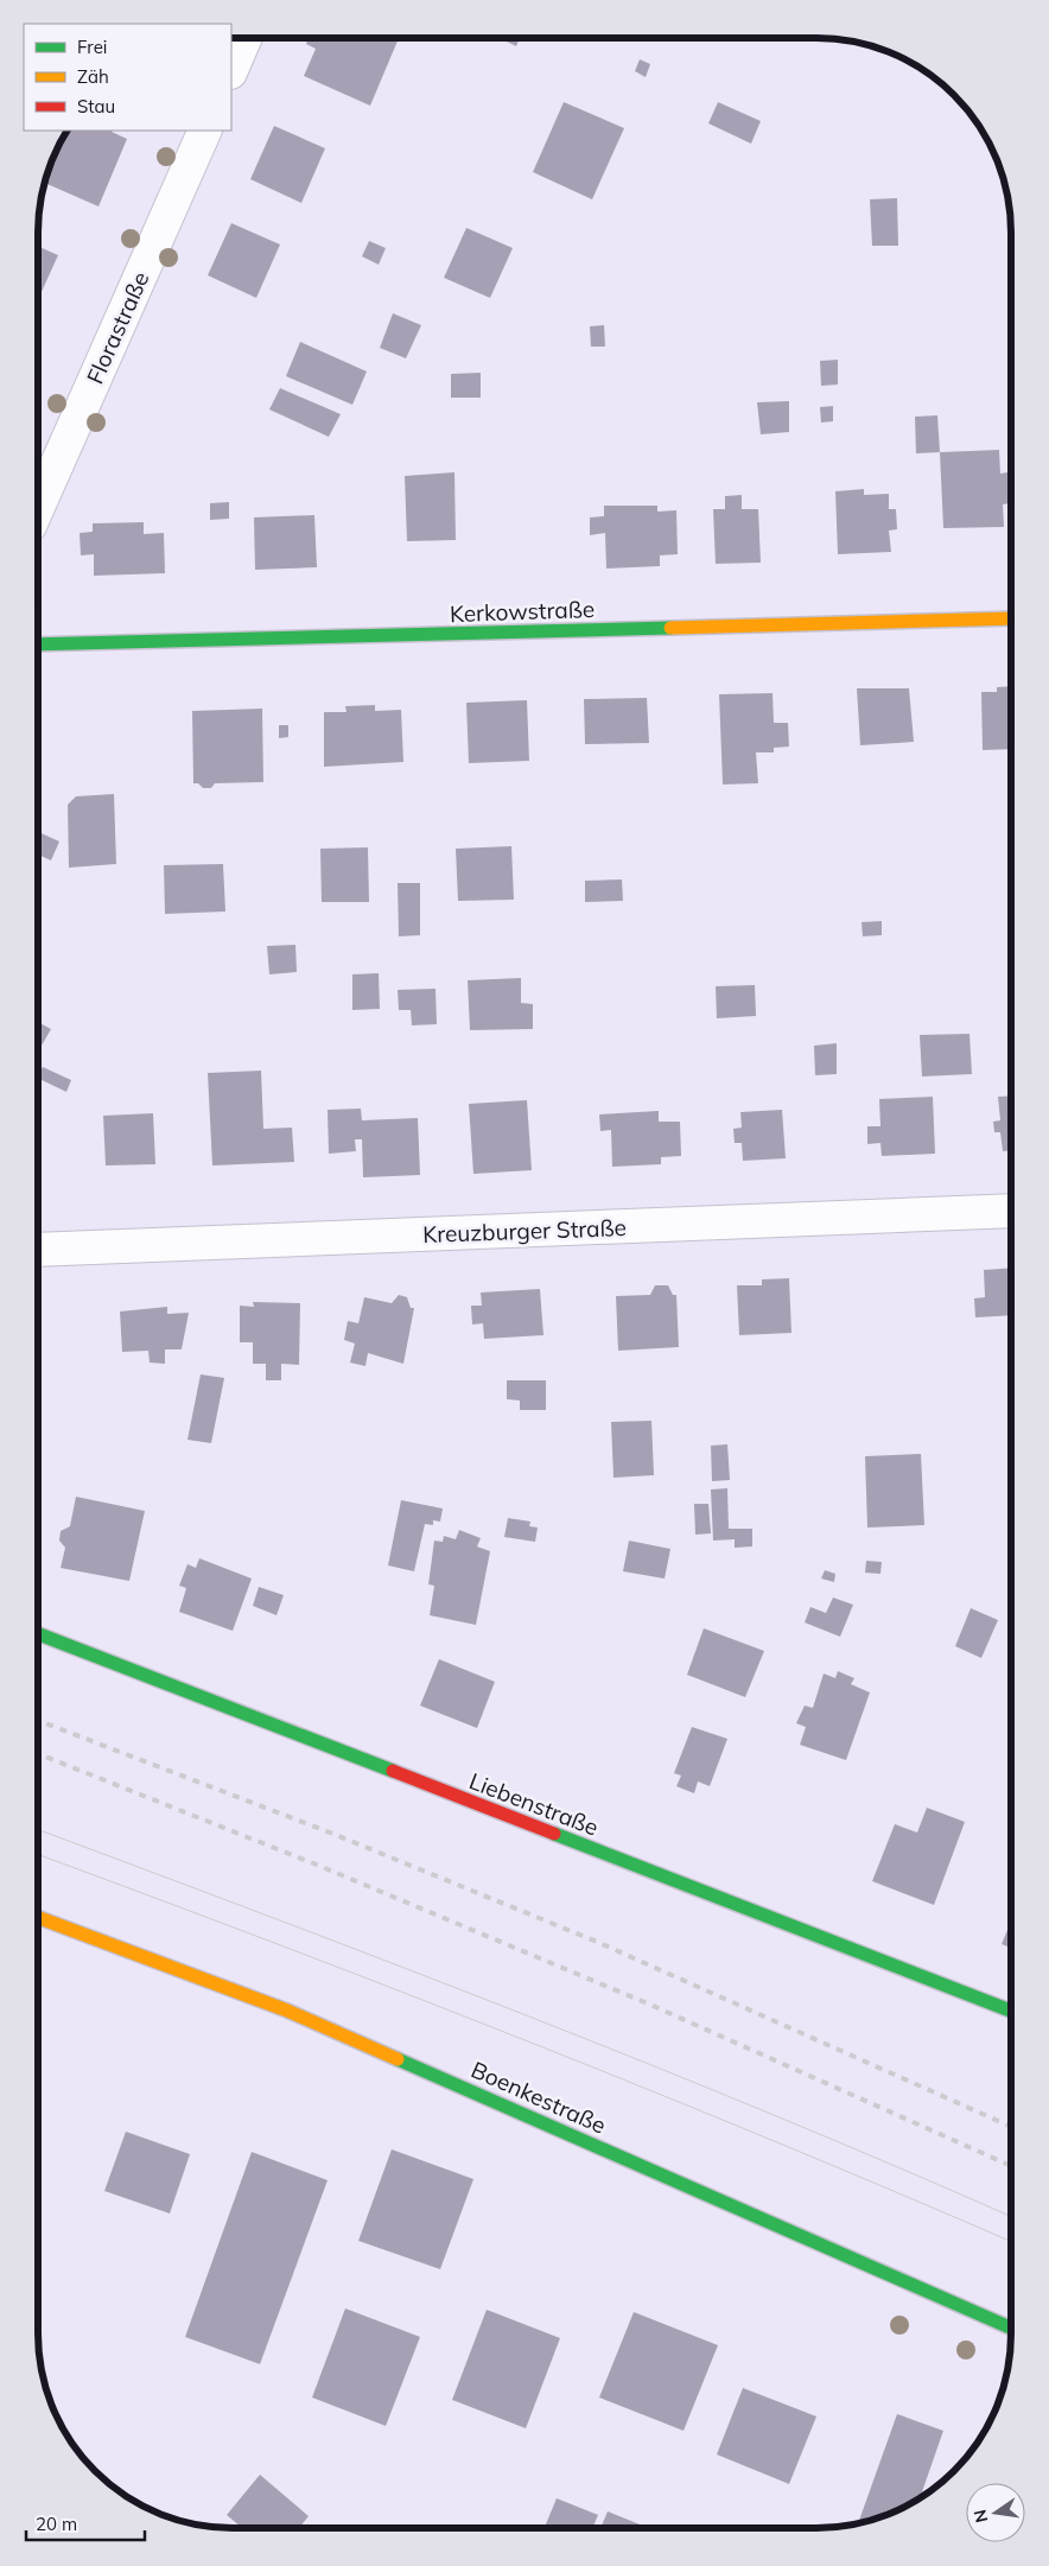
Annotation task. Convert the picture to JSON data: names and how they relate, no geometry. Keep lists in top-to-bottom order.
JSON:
{
  "streets": {
    "street": [
      "Florastraße",
      "Kerkowstraße",
      "Kreuzburger Straße",
      "Liebenstraße",
      "Boenkestraße"
    ]
  },
  "legend": ["Frei", "Zäh", "Stau"],
  "scale_bar": "20 m",
  "north": "left"
}
